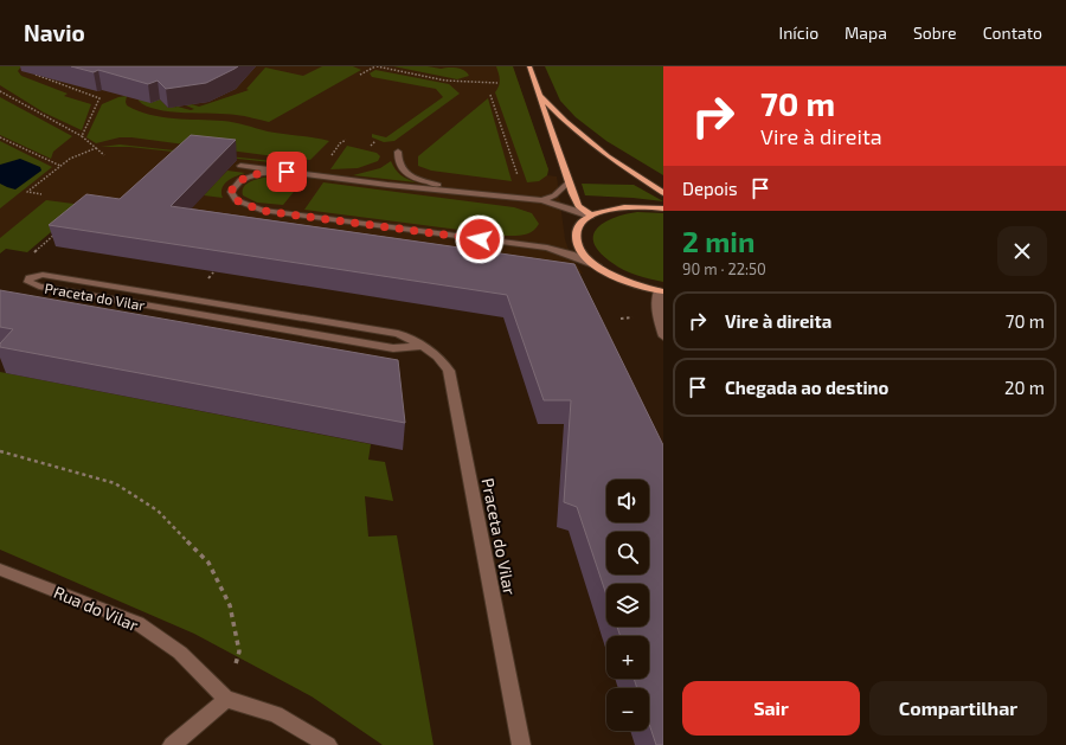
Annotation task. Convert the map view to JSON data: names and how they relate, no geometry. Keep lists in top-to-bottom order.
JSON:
{
  "streets": {
    "street": ["Praceta do Vilar", "Rua do Vilar"]
  },
  "page": {
    "header": "Navio",
    "nav": [
      "Início",
      "Mapa",
      "Sobre",
      "Contato"
    ],
    "turn": ["70 m", "Vire à direita"],
    "then": "Depois",
    "heading": ["2 min", "90 m · 22:50"],
    "list": [
      {
        "name": "Vire à direita",
        "value": "70 m"
      },
      {
        "name": "Chegada ao destino",
        "value": "20 m"
      }
    ],
    "map_buttons": ["+", "−"],
    "buttons": ["Sair", "Compartilhar"]
  }
}
